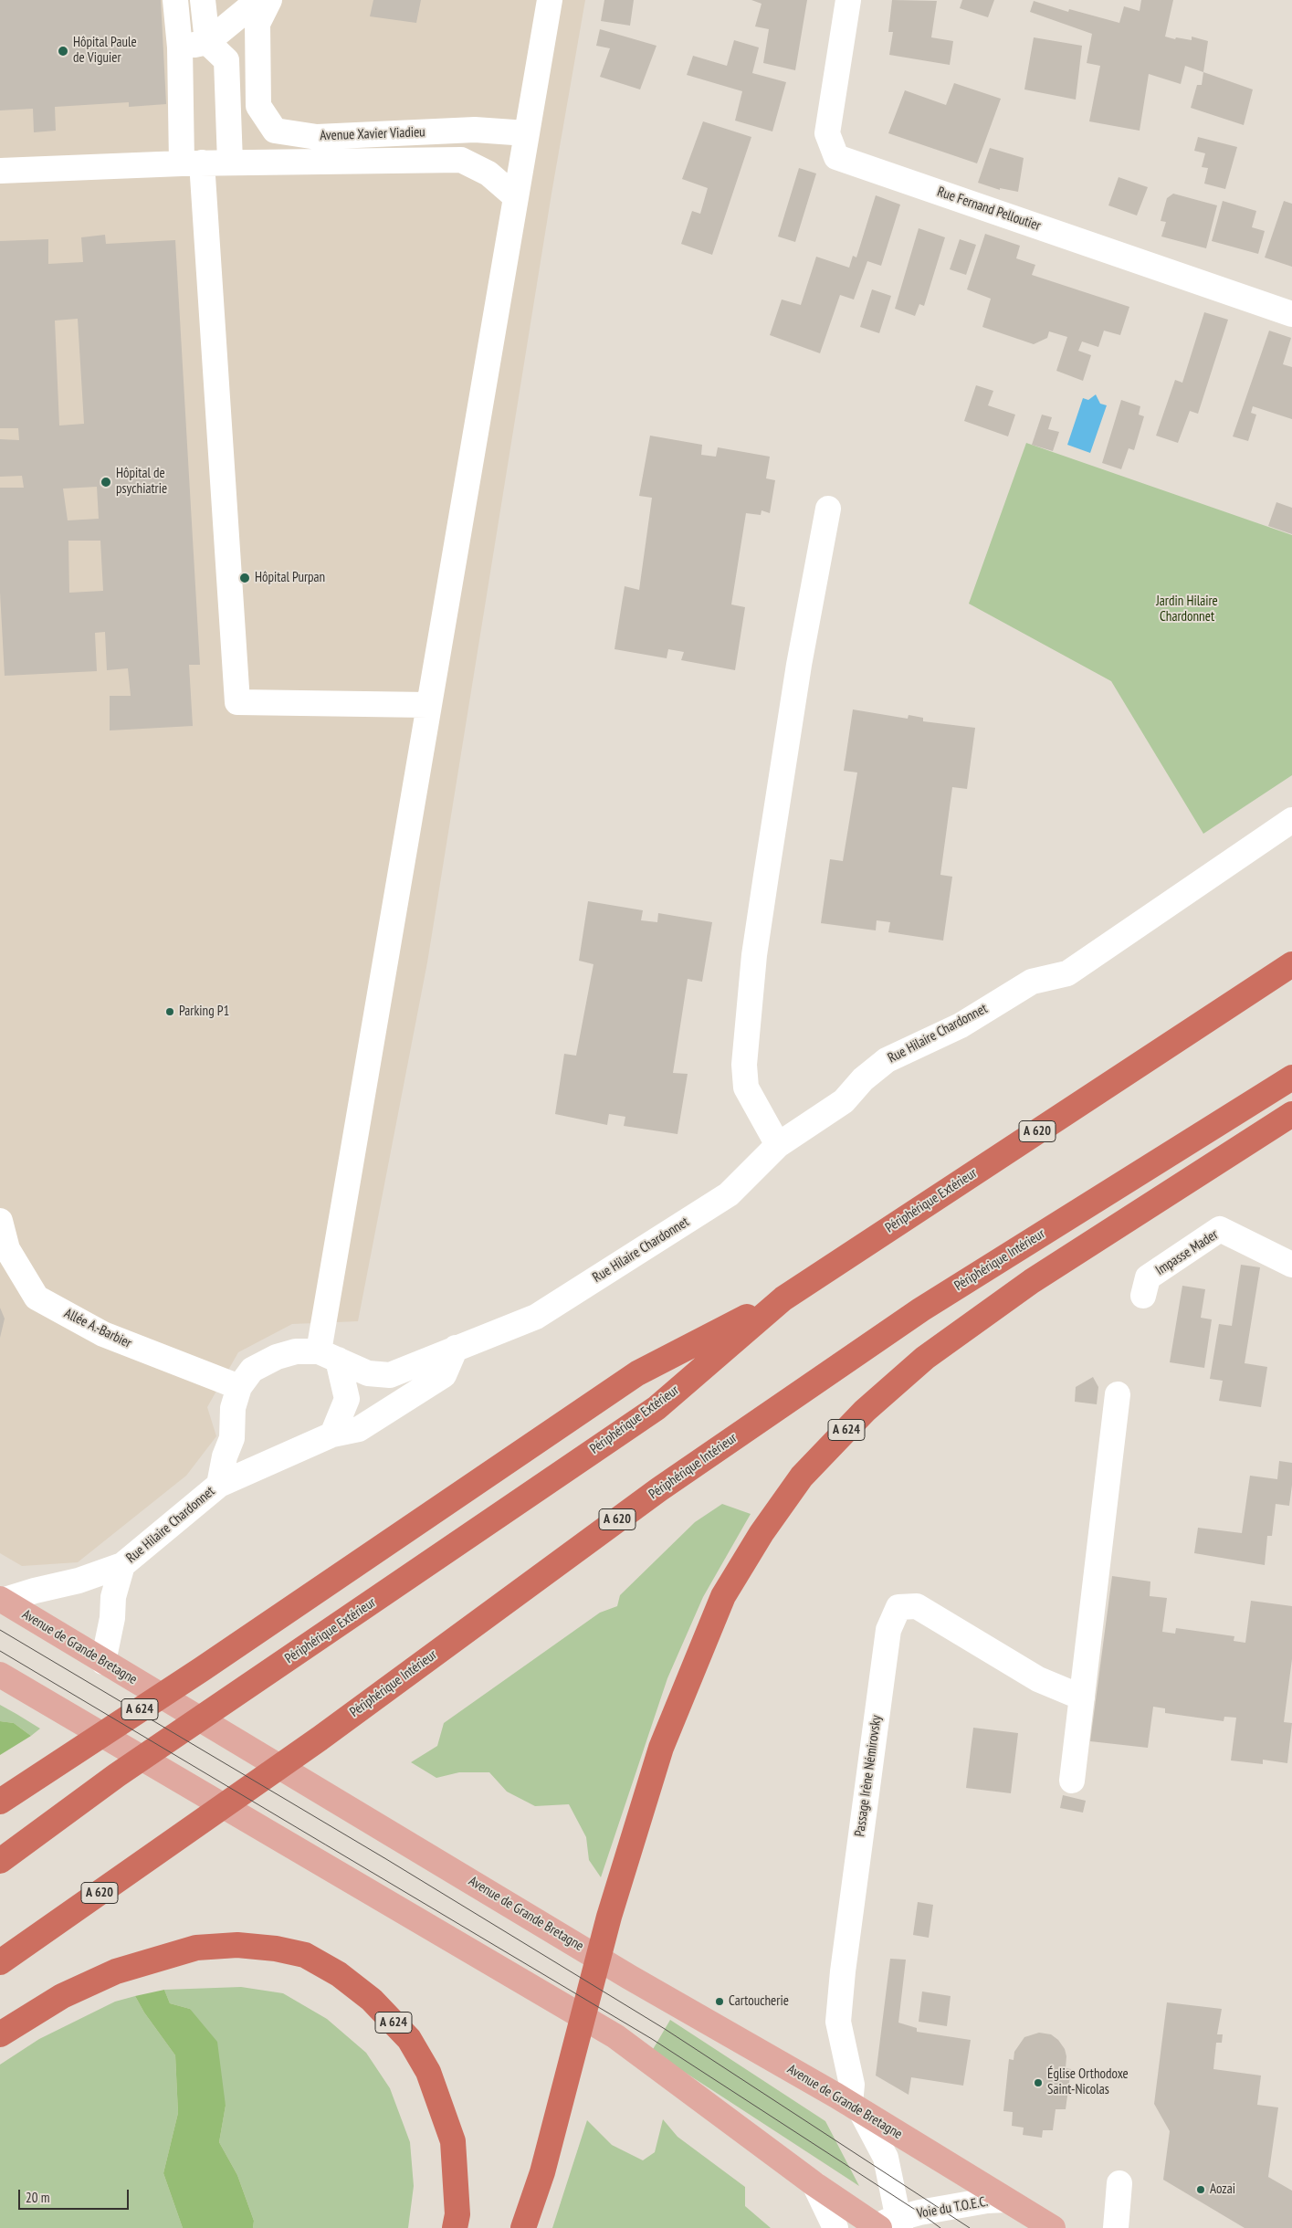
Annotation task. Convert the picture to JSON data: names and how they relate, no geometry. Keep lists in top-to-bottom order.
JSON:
{
  "streets": {
    "highway": [
      "A 620",
      "Périphérique Extérieur",
      "Périphérique Intérieur",
      "A 624"
    ],
    "main road": ["Avenue de Grande Bretagne"],
    "street": [
      "Avenue Xavier Viadieu",
      "Rue Fernand Pelloutier",
      "Rue Hilaire Chardonnet",
      "Impasse Mader",
      "Allée A.-Barbier",
      "Passage Irène Némirovsky",
      "Voie du T.O.E.C."
    ]
  },
  "crossings": [
    ["Rue Hilaire Chardonnet", "Allée A.-Barbier"],
    ["Rue Hilaire Chardonnet", "Avenue de Grande Bretagne"],
    ["Périphérique Extérieur", "A 624"],
    ["Avenue de Grande Bretagne", "Passage Irène Némirovsky"],
    ["Avenue de Grande Bretagne", "Voie du T.O.E.C."],
    ["Passage Irène Némirovsky", "Voie du T.O.E.C."]
  ],
  "parks": ["Jardin Hilaire Chardonnet"],
  "places": [
    "Hôpital Paule de Viguier",
    "Hôpital de psychiatrie",
    "Hôpital Purpan",
    "Parking P1",
    "Cartoucherie",
    "Église Orthodoxe Saint-Nicolas",
    "Aozai"
  ],
  "scale_bar": "20 m"
}
